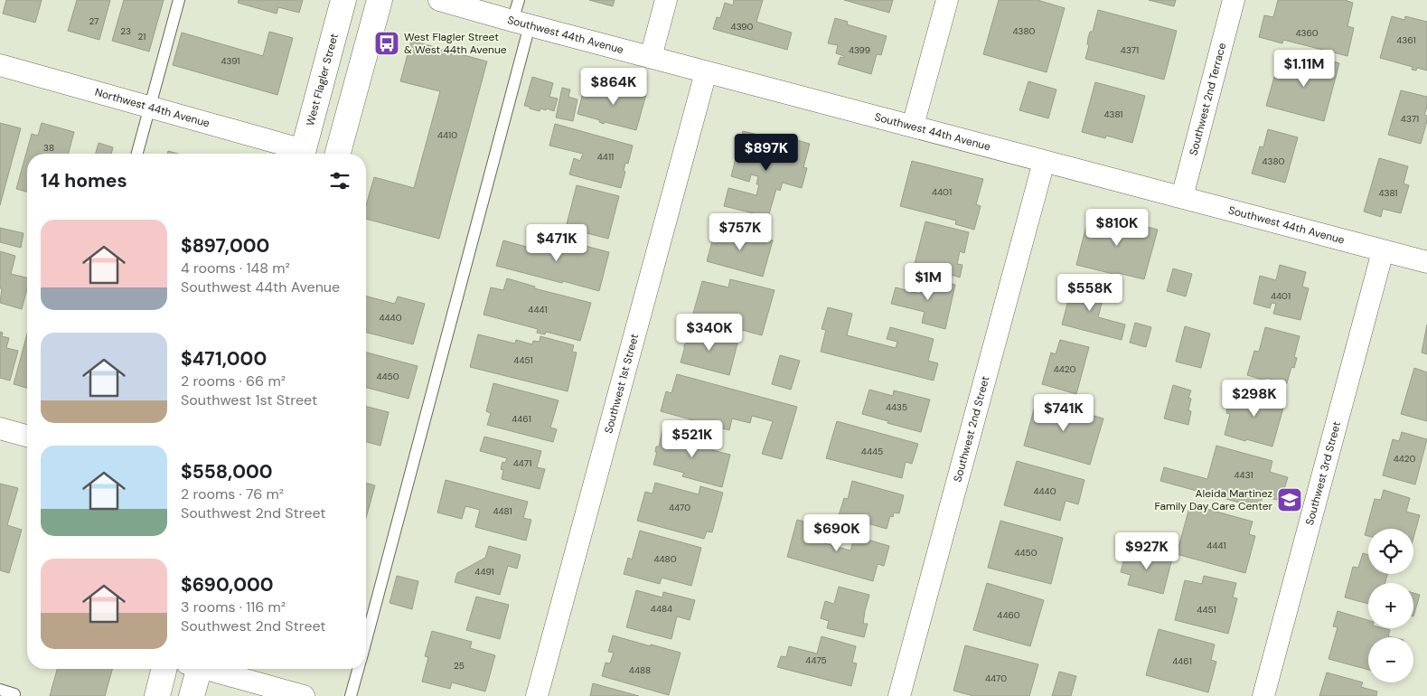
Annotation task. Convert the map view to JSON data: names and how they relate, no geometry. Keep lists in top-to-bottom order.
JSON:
{
  "streets": {
    "main road": ["West Flagler Street"],
    "street": [
      "Southwest 44th Avenue",
      "Southwest 2nd Terrace",
      "Northwest 44th Avenue",
      "Southwest 1st Street",
      "Southwest 2nd Street",
      "Southwest 3rd Street"
    ]
  },
  "crossings": [
    ["Southwest 44th Avenue", "Southwest 2nd Terrace"],
    ["Southwest 44th Avenue", "Southwest 1st Street"],
    ["Southwest 44th Avenue", "Southwest 2nd Street"],
    ["Southwest 44th Avenue", "Southwest 3rd Street"]
  ],
  "places": {
    "bus stop": ["West Flagler Street & West 44th Avenue"],
    "school or university": ["Aleida Martinez Family Day Care Center"]
  },
  "house_numbers": [
    "27",
    "4390",
    "23",
    "4380",
    "4360",
    "21",
    "4361",
    "4399",
    "4371",
    "4391",
    "4381",
    "4371",
    "4410",
    "38",
    "4411",
    "4380",
    "4401",
    "4381",
    "4401",
    "4441",
    "4440",
    "4451",
    "4420",
    "4450",
    "4435",
    "4461",
    "4445",
    "4420",
    "4471",
    "4431",
    "4440",
    "4470",
    "4481",
    "4441",
    "4450",
    "4480",
    "4491",
    "4484",
    "4451",
    "4460",
    "4475",
    "4461",
    "25",
    "4488",
    "4470"
  ],
  "page": {
    "price": [
      "$1.11M",
      "$864K",
      "$897K",
      "$810K",
      "$757K",
      "$471K",
      "$1M",
      "$558K",
      "$340K",
      "$298K",
      "$741K",
      "$521K",
      "$690K",
      "$927K"
    ],
    "heading": "14 homes",
    "list": [
      {
        "name": "$897,000",
        "note": "4 rooms · 148 m² · Southwest 44th Avenue"
      },
      {
        "name": "$471,000",
        "note": "2 rooms · 66 m² · Southwest 1st Street"
      },
      {
        "name": "$558,000",
        "note": "2 rooms · 76 m² · Southwest 2nd Street"
      },
      {
        "name": "$690,000",
        "note": "3 rooms · 116 m² · Southwest 2nd Street"
      }
    ],
    "map_buttons": ["+", "−"]
  }
}
